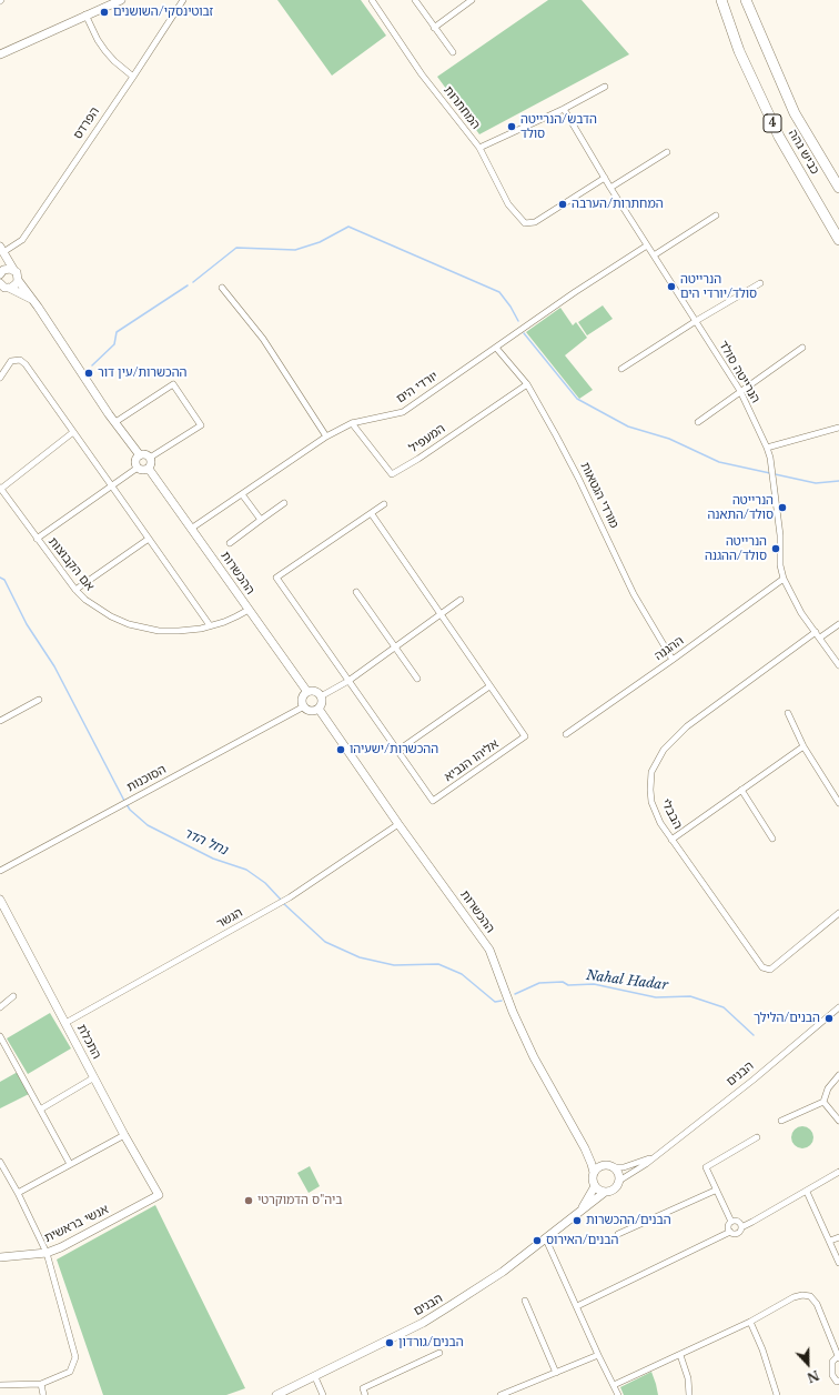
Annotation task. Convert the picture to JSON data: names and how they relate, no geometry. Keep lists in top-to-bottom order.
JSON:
{
  "streets": {
    "highway": ["4", "כביש גהה"],
    "street": [
      "המחתרות",
      "הפרדס",
      "הנרייטה סולד",
      "יורדי הים",
      "המעפיל",
      "מורדי הגטאות",
      "אם הקבוצות",
      "ההכשרות",
      "ההגנה",
      "אליהו הנביא",
      "הסוכנות",
      "הבבלי",
      "הגשר",
      "התכלת",
      "הבנים",
      "אנשי בראשית"
    ]
  },
  "crossings": [
    ["המחתרות", "הנרייטה סולד"],
    ["הנרייטה סולד", "יורדי הים"],
    ["הנרייטה סולד", "ההגנה"],
    ["הנרייטה סולד", "הבבלי"],
    ["יורדי הים", "המעפיל"],
    ["יורדי הים", "מורדי הגטאות"],
    ["יורדי הים", "ההכשרות"],
    ["המעפיל", "מורדי הגטאות"],
    ["מורדי הגטאות", "ההגנה"],
    ["אם הקבוצות", "ההכשרות"],
    ["ההכשרות", "הסוכנות"],
    ["ההכשרות", "הגשר"],
    ["ההכשרות", "הבנים"],
    ["הגשר", "התכלת"],
    ["התכלת", "אנשי בראשית"]
  ],
  "water": ["נחל הדר", "Nahal Hadar"],
  "places": [
    "זבוטינסקי/השושנים",
    "הדבש/הנרייטה סולד",
    "המחתרות/הערבה",
    "הנרייטה סולד/יורדי הים",
    "ההכשרות/עין דור",
    "הנרייטה סולד/התאנה",
    "הנרייטה סולד/ההגנה",
    "ההכשרות/ישעיהו",
    "הבנים/הלילך",
    "ביה\"ס הדמוקרטי",
    "הבנים/ההכשרות",
    "הבנים/האירוס",
    "הבנים/גורדון"
  ],
  "north": "bottom"
}
